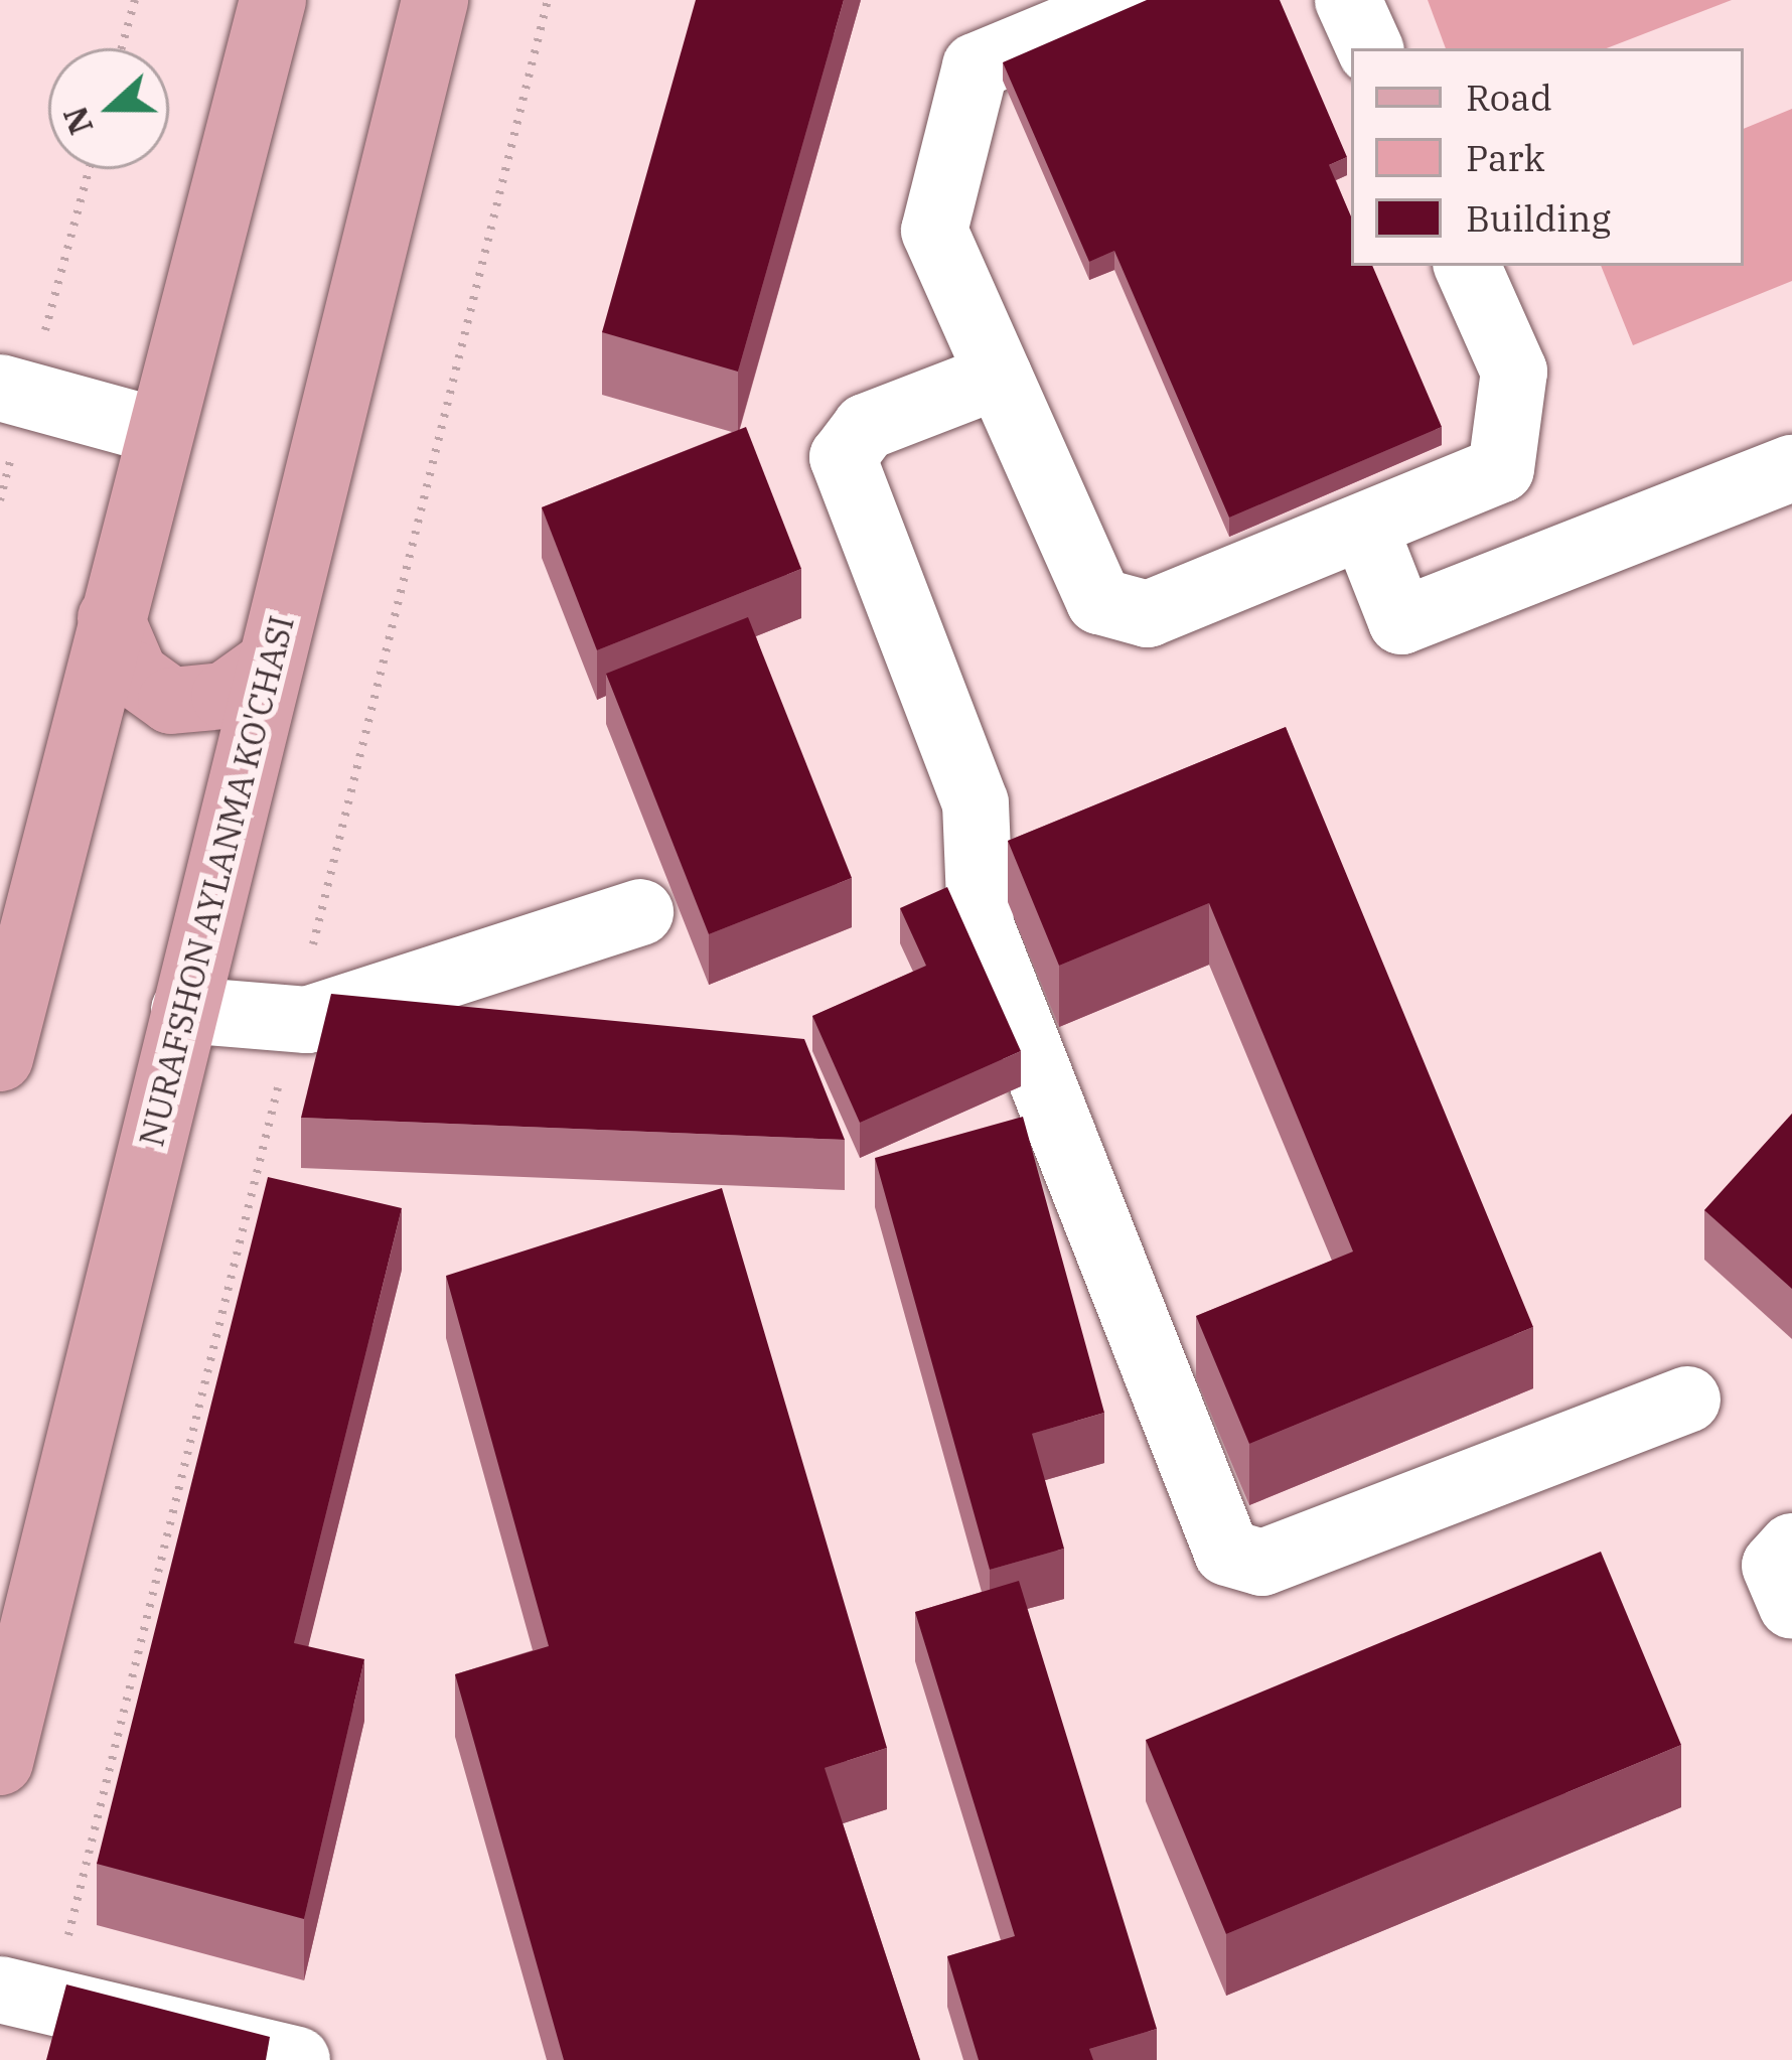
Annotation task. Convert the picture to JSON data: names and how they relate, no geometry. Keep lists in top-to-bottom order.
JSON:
{
  "streets": {
    "main road": ["NURAFSHON AYLANMA KO'CHASI"]
  },
  "legend": ["Road", "Park", "Building"],
  "north": "left"
}
